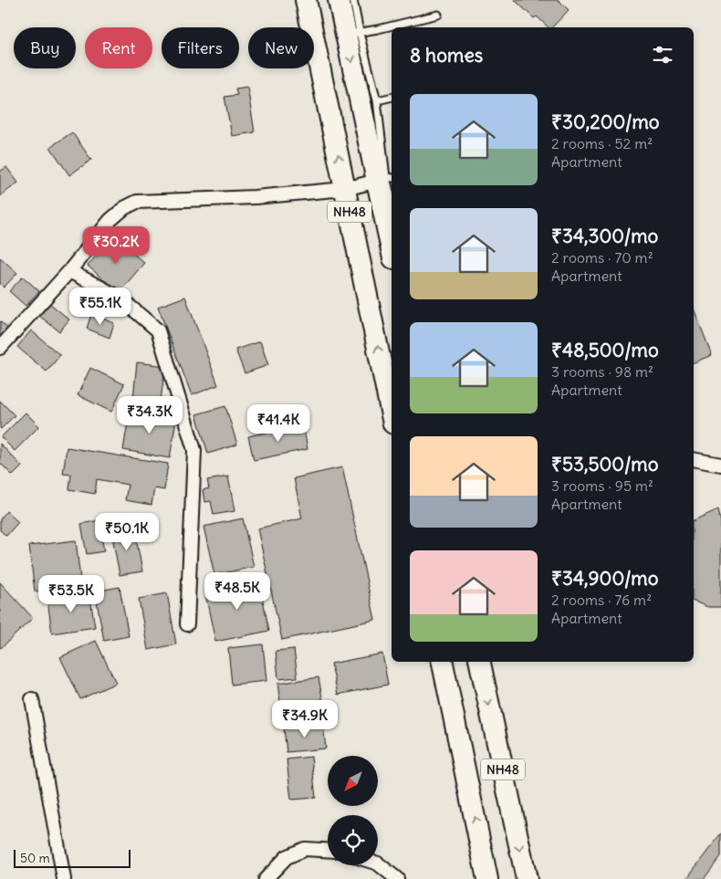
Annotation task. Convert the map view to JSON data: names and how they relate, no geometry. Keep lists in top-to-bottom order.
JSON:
{
  "streets": {
    "highway": ["NH48"]
  },
  "scale_bar": "50 m",
  "north": "bottom left",
  "page": {
    "chip": [
      "Buy",
      "Rent",
      "Filters",
      "New"
    ],
    "heading": "8 homes",
    "list": [
      {
        "name": "₹30,200/mo",
        "note": "2 rooms · 52 m² · Apartment"
      },
      {
        "name": "₹34,300/mo",
        "note": "2 rooms · 70 m² · Apartment"
      },
      {
        "name": "₹48,500/mo",
        "note": "3 rooms · 98 m² · Apartment"
      },
      {
        "name": "₹53,500/mo",
        "note": "3 rooms · 95 m² · Apartment"
      },
      {
        "name": "₹34,900/mo",
        "note": "2 rooms · 76 m² · Apartment"
      }
    ],
    "price": [
      "₹30.2K",
      "₹55.1K",
      "₹34.3K",
      "₹41.4K",
      "₹50.1K",
      "₹48.5K",
      "₹53.5K",
      "₹34.9K"
    ],
    "scale": "50 m"
  }
}
